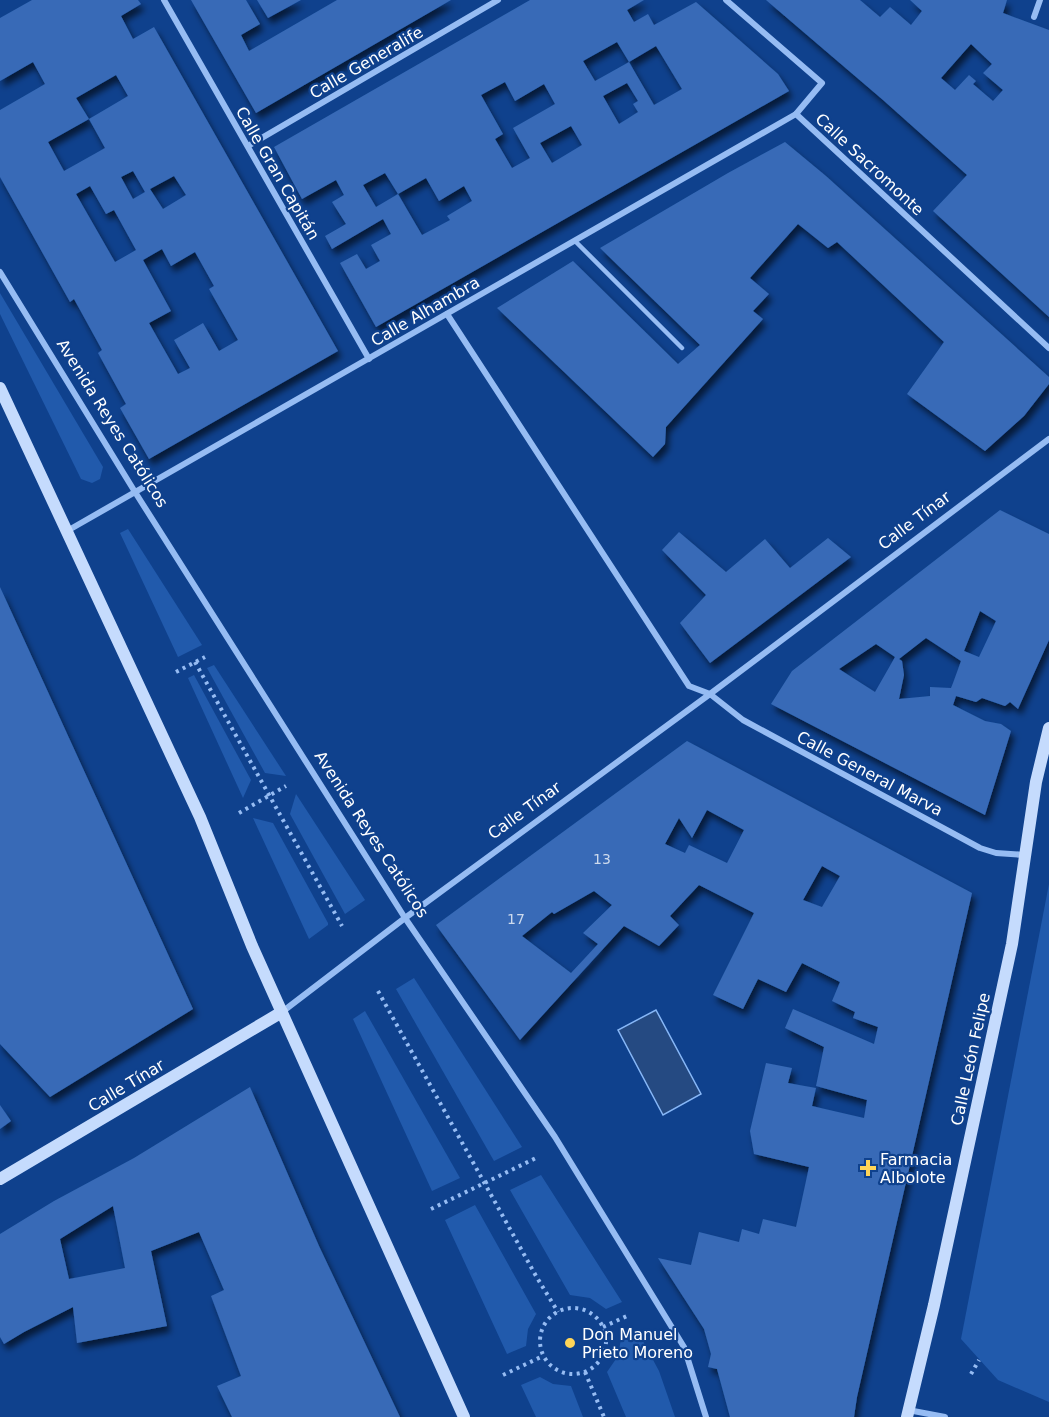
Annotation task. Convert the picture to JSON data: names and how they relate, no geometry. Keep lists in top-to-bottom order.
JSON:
{
  "streets": {
    "street": [
      "Calle Generalife",
      "Calle Sacromonte",
      "Calle Gran Capitán",
      "Calle Alhambra",
      "Avenida Reyes Católicos",
      "Calle Tínar",
      "Calle General Marva",
      "Calle León Felipe"
    ]
  },
  "crossings": [
    ["Calle Generalife", "Calle Gran Capitán"],
    ["Calle Sacromonte", "Calle Alhambra"],
    ["Calle Gran Capitán", "Calle Alhambra"],
    ["Calle Alhambra", "Avenida Reyes Católicos"],
    ["Calle Alhambra", "Calle General Marva"],
    ["Avenida Reyes Católicos", "Calle Tínar"],
    ["Calle Tínar", "Calle General Marva"],
    ["Calle General Marva", "Calle León Felipe"]
  ],
  "places": {
    "health": ["Farmacia Albolote"],
    "other": ["Don Manuel Prieto Moreno"]
  },
  "house_numbers": ["13", "17"]
}
